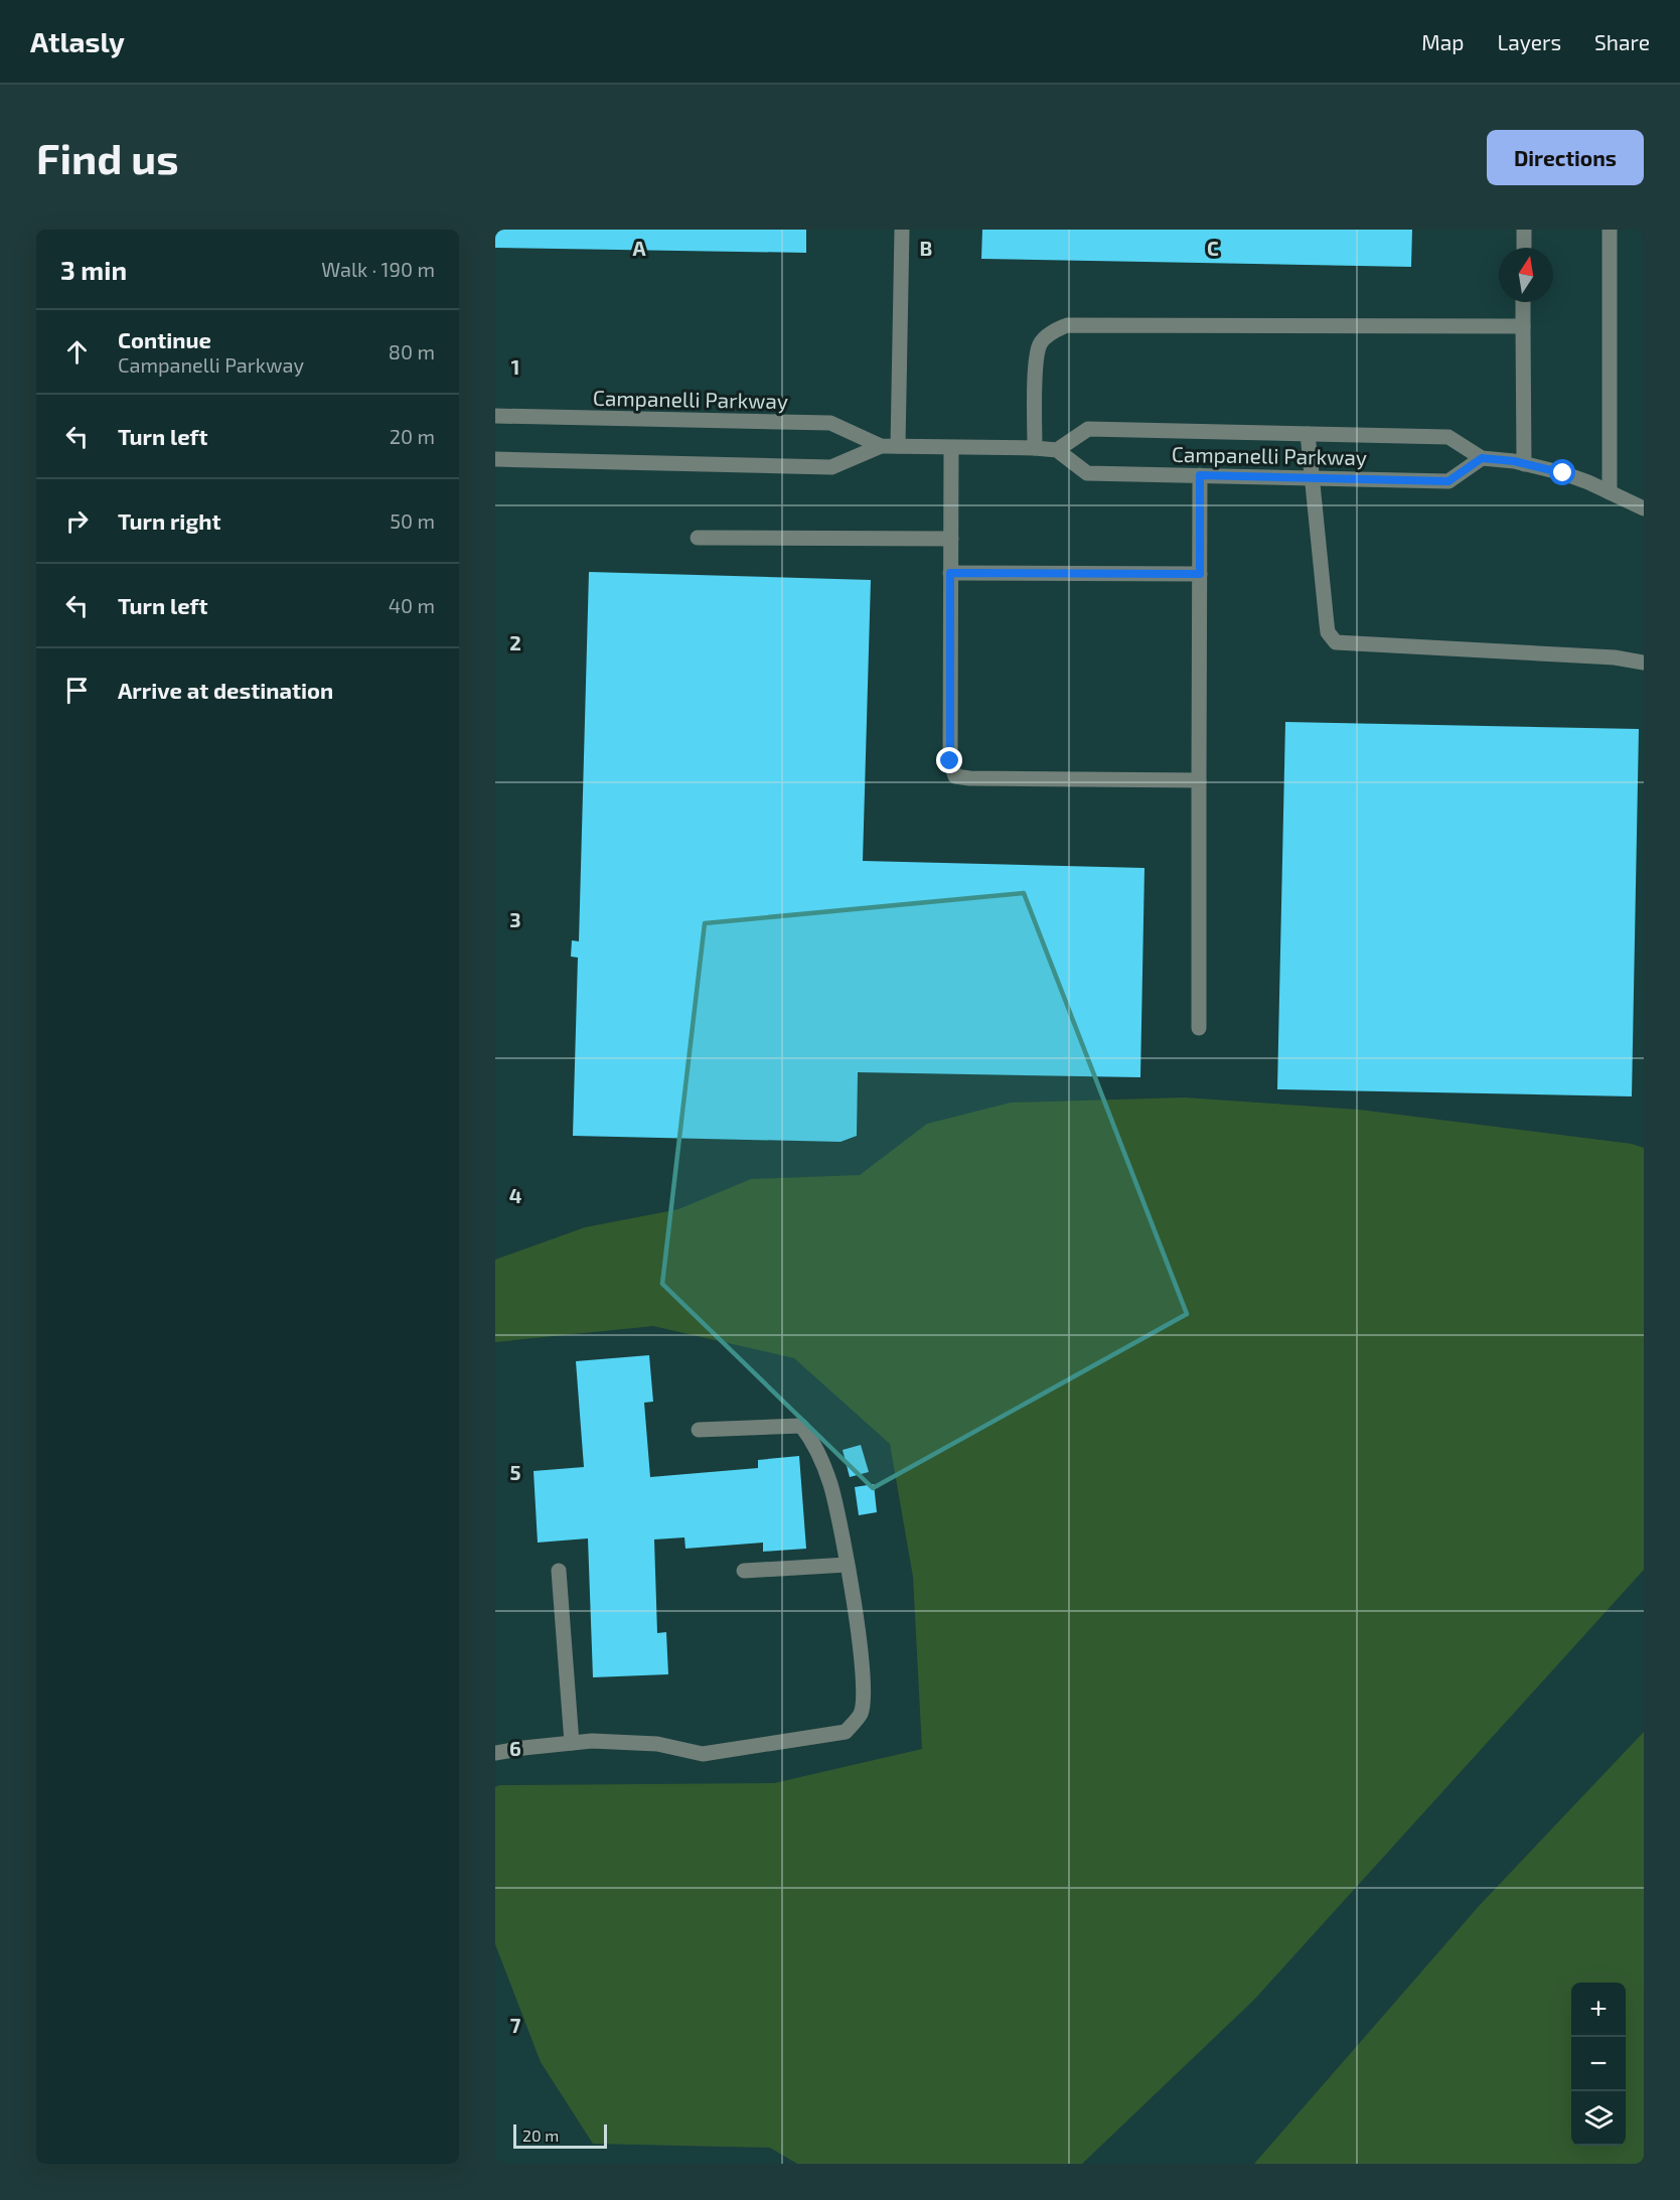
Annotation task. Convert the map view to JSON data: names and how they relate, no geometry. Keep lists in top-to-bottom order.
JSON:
{
  "streets": {
    "street": ["Campanelli Parkway"]
  },
  "scale_bar": "20 m",
  "north": "top",
  "page": {
    "header": "Atlasly",
    "nav": ["Map", "Layers", "Share"],
    "buttons": "Directions",
    "title": "Find us",
    "heading": ["3 min", "Walk · 190 m"],
    "list": [
      ["Continue", "Campanelli Parkway", "80 m"],
      ["Turn left", "20 m"],
      ["Turn right", "50 m"],
      ["Turn left", "40 m"],
      "Arrive at destination"
    ],
    "map_buttons": ["+", "−"],
    "scale": "20 m"
  },
  "grid": {
    "columns": ["A", "B", "C"],
    "rows": [
      "1",
      "2",
      "3",
      "4",
      "5",
      "6",
      "7"
    ]
  }
}
